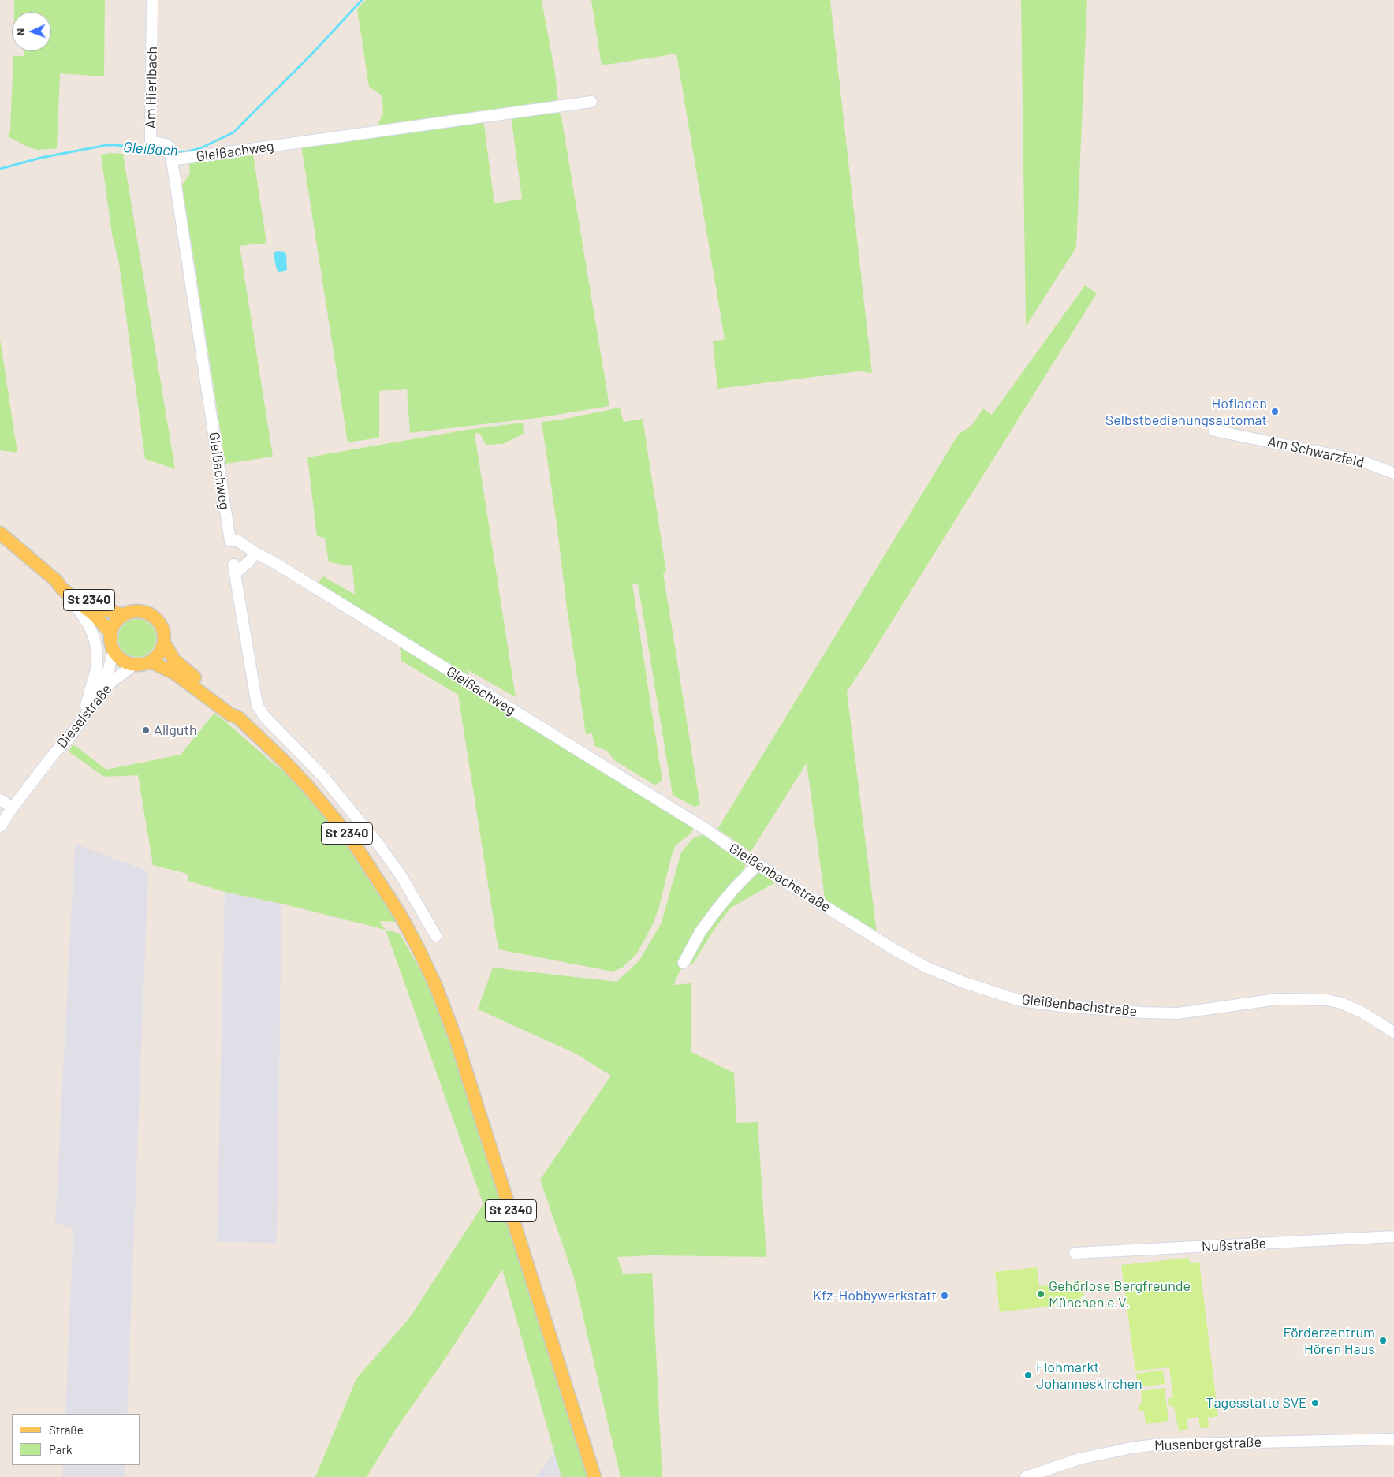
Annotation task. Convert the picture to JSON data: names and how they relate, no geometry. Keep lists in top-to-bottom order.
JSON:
{
  "streets": {
    "main road": ["St 2340"],
    "street": [
      "Am Hierlbach",
      "Gleißachweg",
      "Am Schwarzfeld",
      "Dieselstraße",
      "Gleißenbachstraße",
      "Nußstraße",
      "Musenbergstraße"
    ]
  },
  "crossings": [
    ["Am Hierlbach", "Gleißachweg"],
    ["Gleißachweg", "Gleißenbachstraße"],
    ["St 2340", "Dieselstraße"]
  ],
  "water": ["Gleißach"],
  "places": [
    "Hofladen Selbstbedienungsautomat",
    "Allguth",
    "Gehörlose Bergfreunde München e.V.",
    "Kfz-Hobbywerkstatt",
    "Förderzentrum Hören Haus",
    "Flohmarkt Johanneskirchen",
    "Tagesstatte SVE"
  ],
  "legend": ["Straße", "Park"],
  "north": "left"
}
